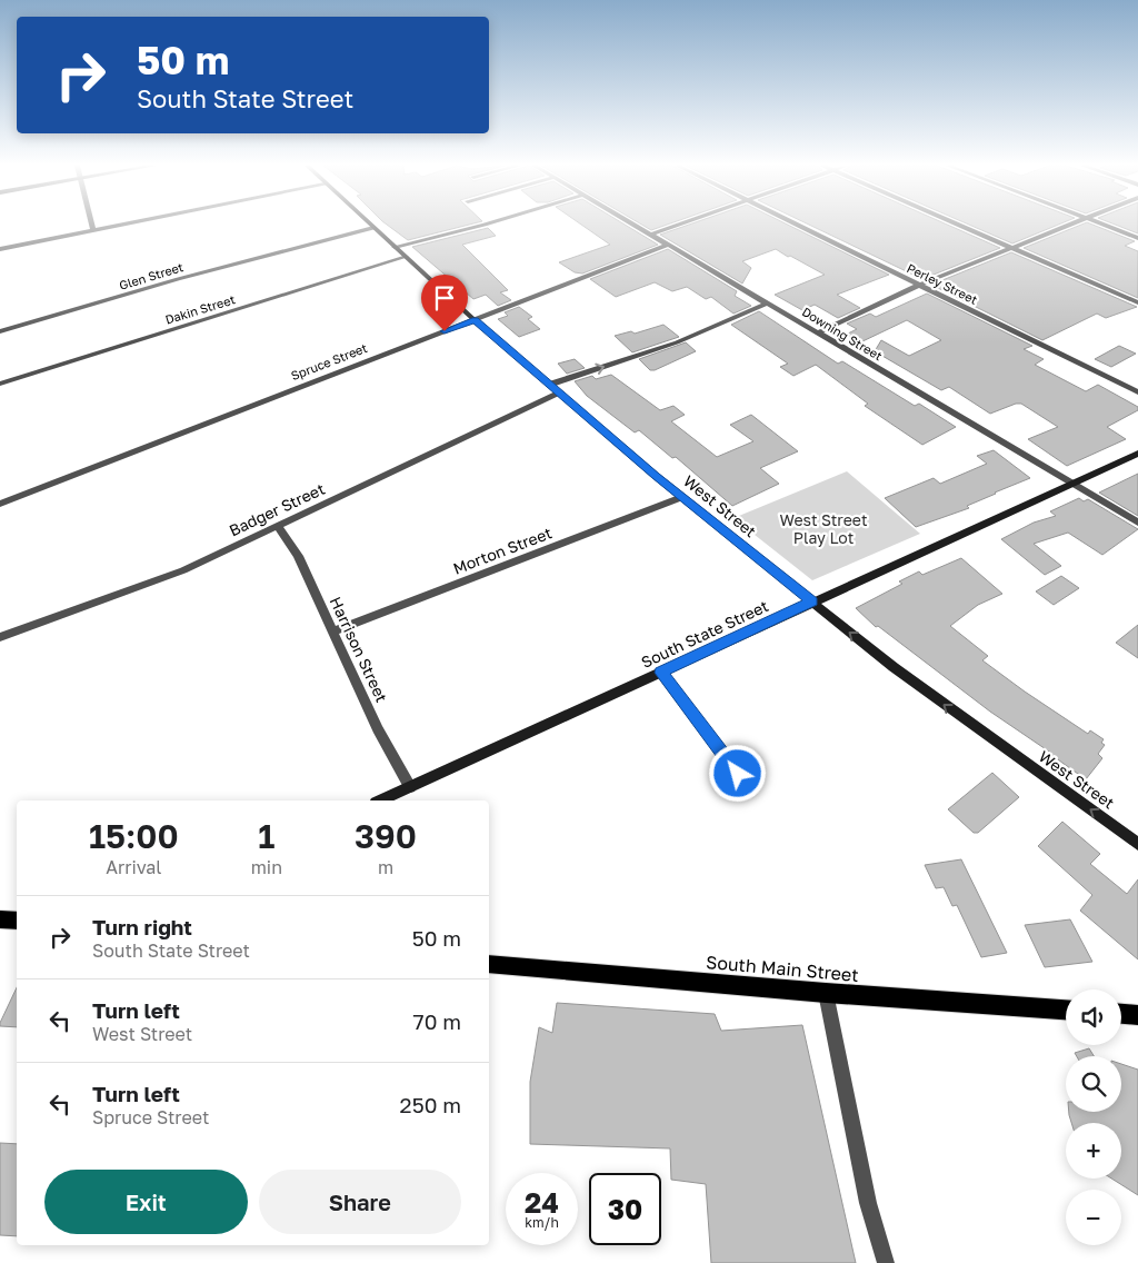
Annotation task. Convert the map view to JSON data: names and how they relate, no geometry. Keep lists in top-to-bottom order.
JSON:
{
  "streets": {
    "main road": ["South Main Street"],
    "street": [
      "Glen Street",
      "Perley Street",
      "Dakin Street",
      "Downing Street",
      "Spruce Street",
      "West Street",
      "Badger Street",
      "Morton Street",
      "South State Street",
      "Harrison Street"
    ]
  },
  "crossings": [
    ["Glen Street", "West Street"],
    ["Dakin Street", "West Street"],
    ["Downing Street", "Spruce Street"],
    ["Downing Street", "South State Street"],
    ["Spruce Street", "West Street"],
    ["West Street", "Badger Street"],
    ["West Street", "Morton Street"],
    ["West Street", "South State Street"],
    ["Badger Street", "Harrison Street"],
    ["Morton Street", "Harrison Street"],
    ["South State Street", "Harrison Street"]
  ],
  "one_way": ["West Street"],
  "parks": ["West Street Play Lot"],
  "page": {
    "turn": ["50 m", "South State Street"],
    "eta": [
      "15:00",
      "Arrival",
      "1",
      "min",
      "390",
      "m"
    ],
    "list": [
      {
        "name": "Turn right",
        "note": "South State Street",
        "value": "50 m"
      },
      {
        "name": "Turn left",
        "note": "West Street",
        "value": "70 m"
      },
      {
        "name": "Turn left",
        "note": "Spruce Street",
        "value": "250 m"
      }
    ],
    "map_buttons": ["+", "−"],
    "buttons": ["Exit", "Share"],
    "speed": "24 km/h",
    "limit": "30"
  }
}
